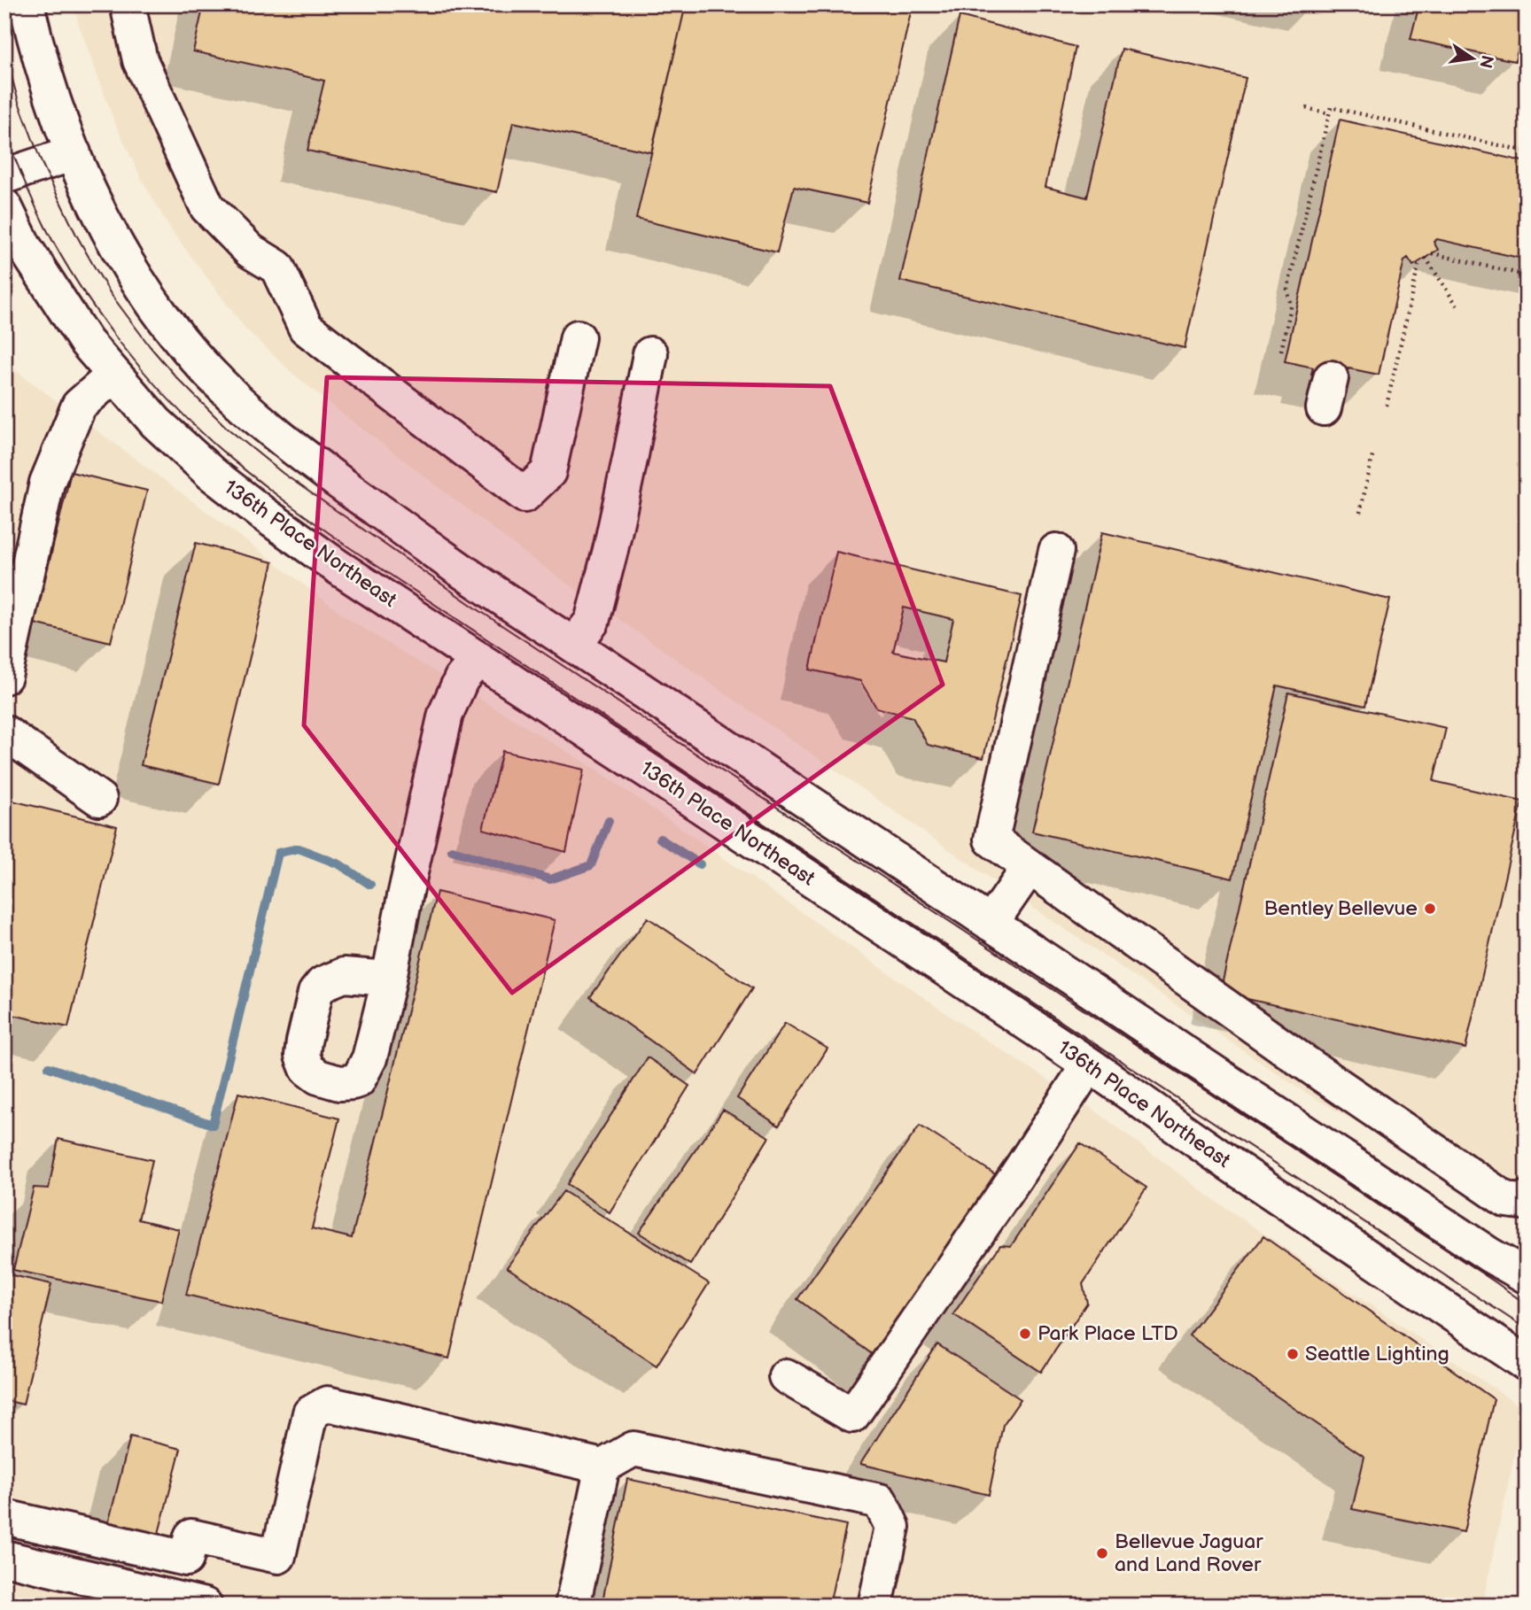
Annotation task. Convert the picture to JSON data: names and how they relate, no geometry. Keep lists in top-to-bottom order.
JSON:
{
  "streets": {
    "street": ["136th Place Northeast"]
  },
  "places": [
    "Bentley Bellevue",
    "Park Place LTD",
    "Seattle Lighting",
    "Bellevue Jaguar and Land Rover"
  ],
  "north": "right"
}
